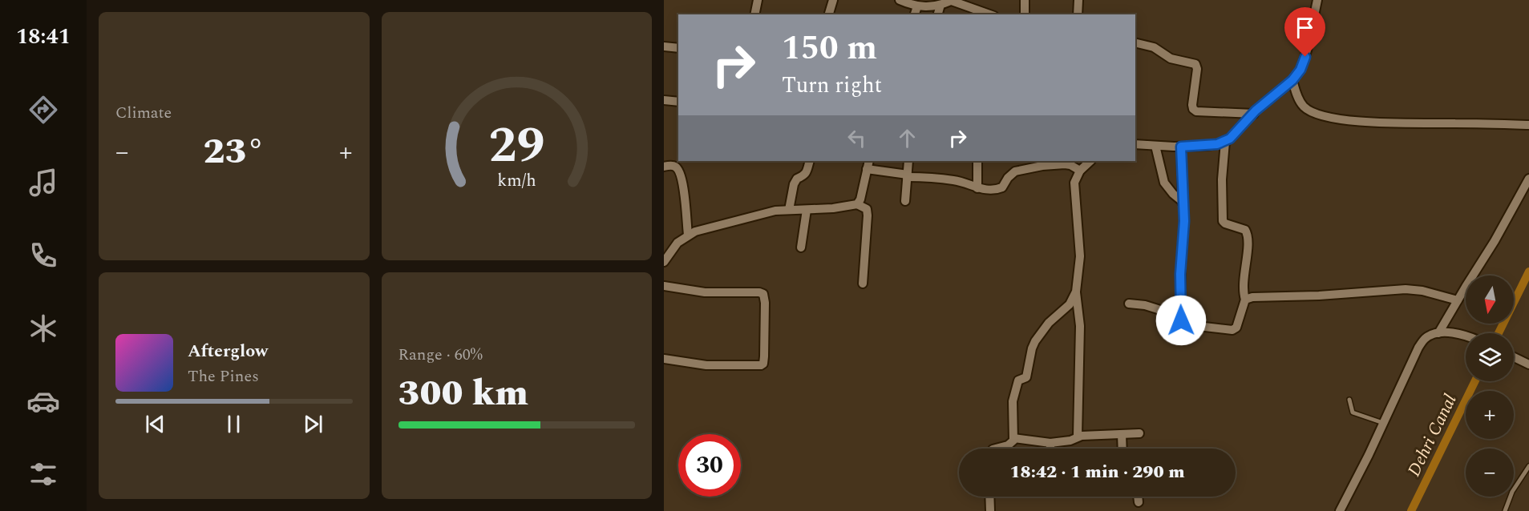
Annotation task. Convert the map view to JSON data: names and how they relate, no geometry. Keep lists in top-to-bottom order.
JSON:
{
  "water": ["Dehri Canal"],
  "north": "bottom",
  "page": {
    "tabs": "18:41",
    "tile": [
      "Climate",
      ["Range · 60%", "300 km"]
    ],
    "turn": ["150 m", "Turn right"],
    "heat": ["−", "23°", "+"],
    "map_buttons": ["+", "−"],
    "song": ["Afterglow", "The Pines"],
    "limit": "30",
    "trip": "18:42 · 1 min · 290 m",
    "gauge": ["29", "km/h"]
  }
}
